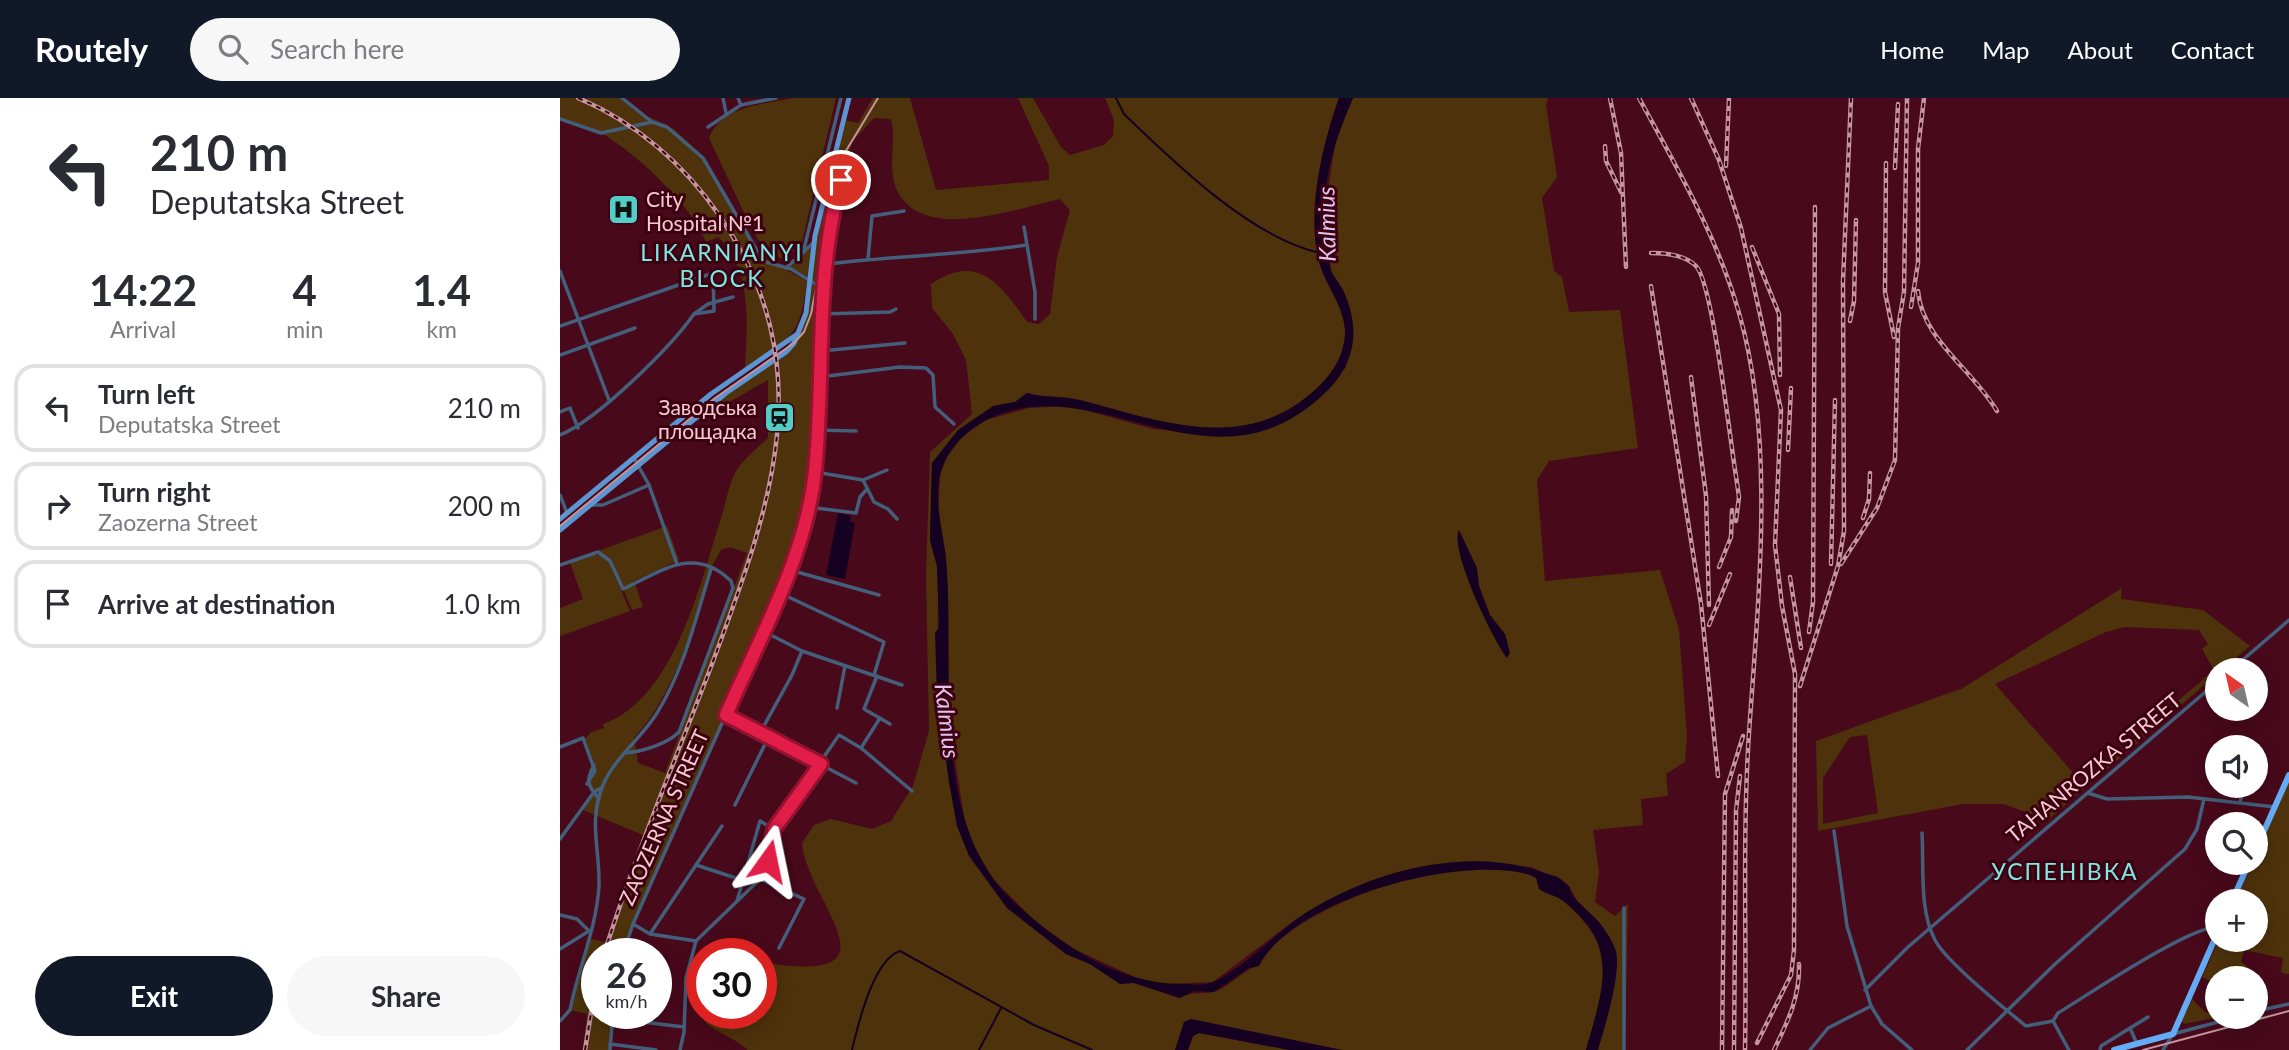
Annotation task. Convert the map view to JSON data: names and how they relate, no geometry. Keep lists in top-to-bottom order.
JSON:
{
  "streets": {
    "street": ["TAHANROZKA STREET", "ZAOZERNA STREET"]
  },
  "districts": ["LIKARNIANYI BLOCK", "УСПЕНІВКА"],
  "water": ["Kalmius"],
  "places": {
    "hospital": ["City Hospital №1"],
    "station": ["Заводська площадка"]
  },
  "north": "top left",
  "page": {
    "header": "Routely",
    "search": "Search here",
    "nav": [
      "Home",
      "Map",
      "About",
      "Contact"
    ],
    "turn": ["210 m", "Deputatska Street"],
    "eta": [
      "14:22",
      "Arrival",
      "4",
      "min",
      "1.4",
      "km"
    ],
    "list": [
      {
        "name": "Turn left",
        "note": "Deputatska Street",
        "value": "210 m"
      },
      {
        "name": "Turn right",
        "note": "Zaozerna Street",
        "value": "200 m"
      },
      {
        "name": "Arrive at destination",
        "value": "1.0 km"
      }
    ],
    "map_buttons": ["+", "−"],
    "speed": "26 km/h",
    "limit": "30",
    "buttons": ["Exit", "Share"]
  }
}
